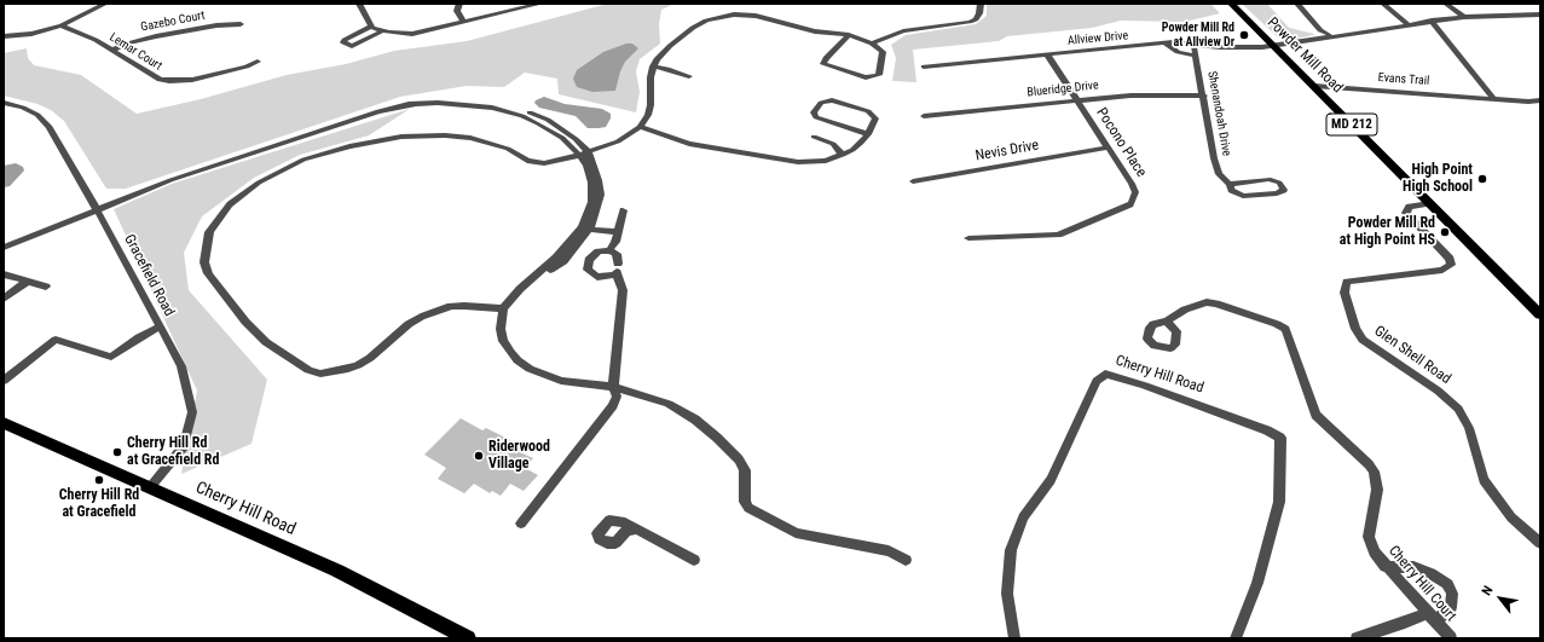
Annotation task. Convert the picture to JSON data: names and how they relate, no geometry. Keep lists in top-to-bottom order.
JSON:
{
  "streets": {
    "main road": ["Powder Mill Road", "MD 212", "Cherry Hill Road"],
    "street": [
      "Gazebo Court",
      "Allview Drive",
      "Lemar Court",
      "Evans Trail",
      "Blueridge Drive",
      "Shenandoah Drive",
      "Pocono Place",
      "Nevis Drive",
      "Gracefield Road",
      "Glen Shell Road",
      "Cherry Hill Court"
    ]
  },
  "crossings": [
    ["Gazebo Court", "Lemar Court"],
    ["Allview Drive", "Powder Mill Road"],
    ["Allview Drive", "Shenandoah Drive"],
    ["Allview Drive", "Pocono Place"],
    ["Powder Mill Road", "Evans Trail"],
    ["Powder Mill Road", "Glen Shell Road"],
    ["Blueridge Drive", "Shenandoah Drive"],
    ["Blueridge Drive", "Pocono Place"],
    ["Pocono Place", "Nevis Drive"],
    ["Gracefield Road", "Cherry Hill Road"]
  ],
  "places": [
    "Powder Mill Rd at Allview Dr",
    "High Point High School",
    "Powder Mill Rd at High Point HS",
    "Cherry Hill Rd at Gracefield Rd",
    "Riderwood Village",
    "Cherry Hill Rd at Gracefield"
  ],
  "north": "top left"
}
